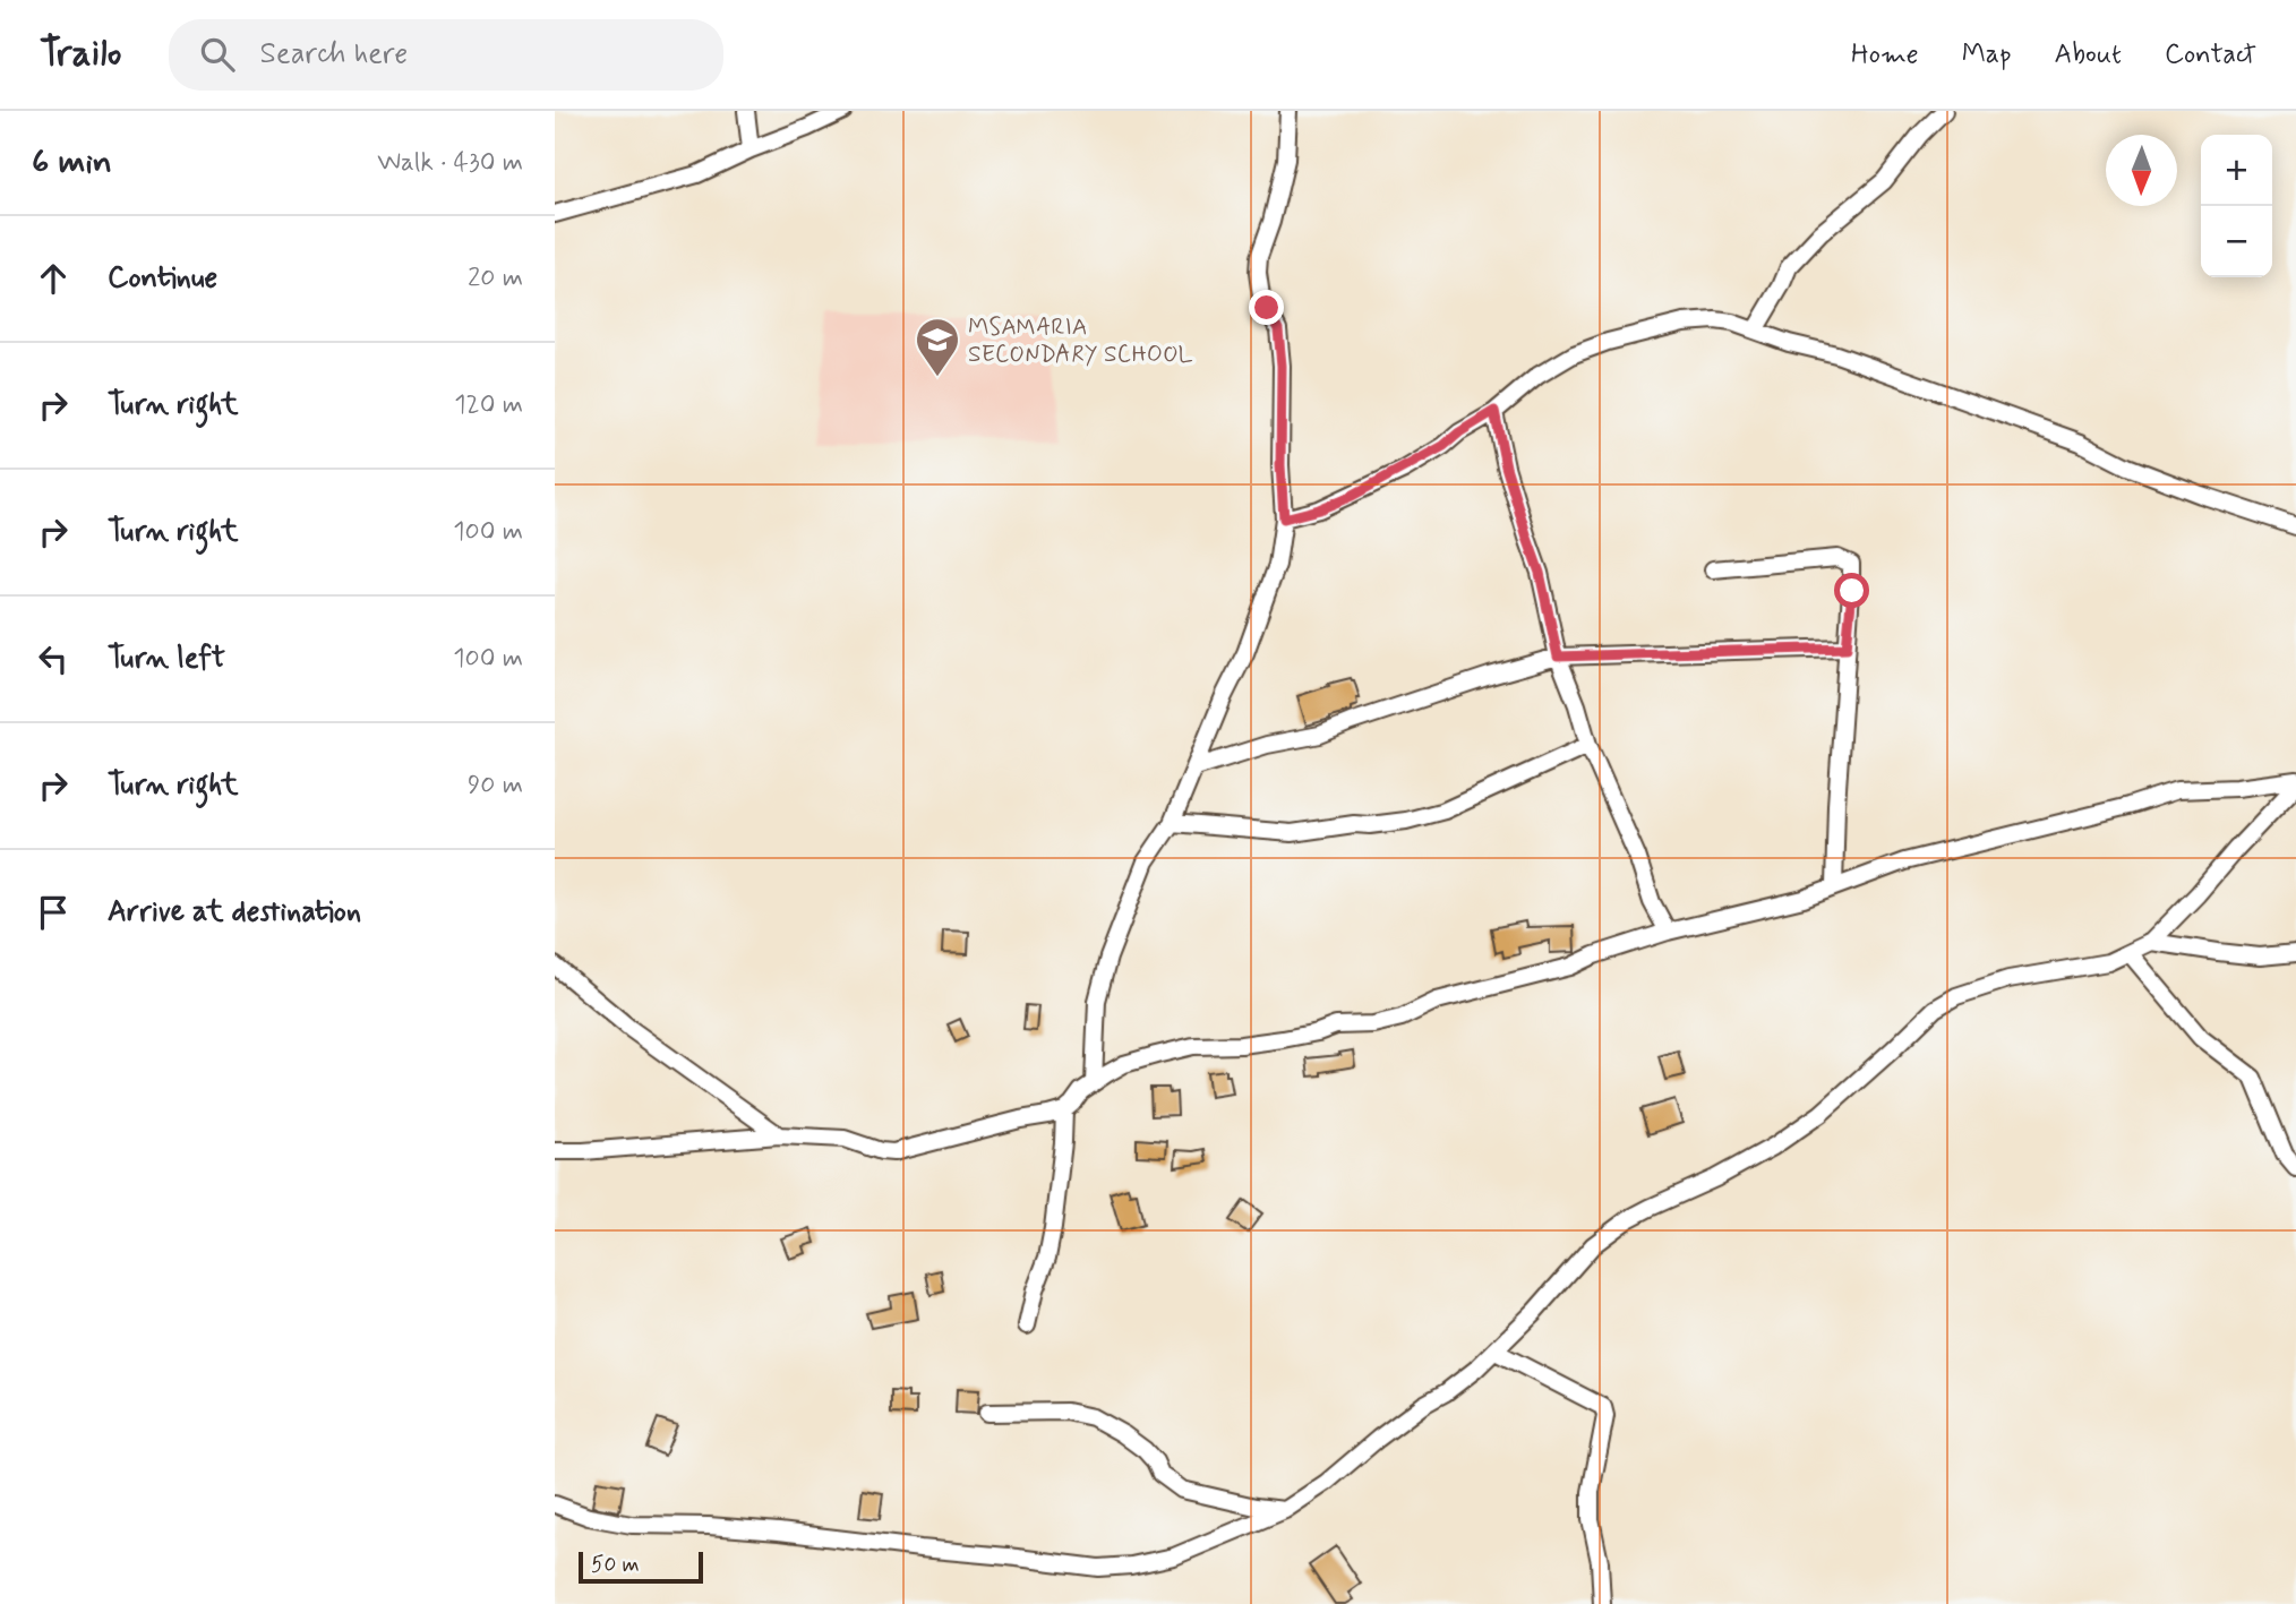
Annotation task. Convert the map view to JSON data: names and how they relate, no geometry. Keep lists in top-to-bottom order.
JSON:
{
  "places": {
    "school or university": ["MSAMARIA SECONDARY SCHOOL"]
  },
  "scale_bar": "50 m",
  "north": "bottom",
  "page": {
    "header": "Trailo",
    "search": "Search here",
    "nav": [
      "Home",
      "Map",
      "About",
      "Contact"
    ],
    "heading": ["6 min", "Walk · 430 m"],
    "map_buttons": ["+", "−"],
    "list": [
      ["Continue", "20 m"],
      ["Turn right", "120 m"],
      ["Turn right", "100 m"],
      ["Turn left", "100 m"],
      ["Turn right", "90 m"],
      "Arrive at destination"
    ],
    "scale": "50 m"
  }
}
